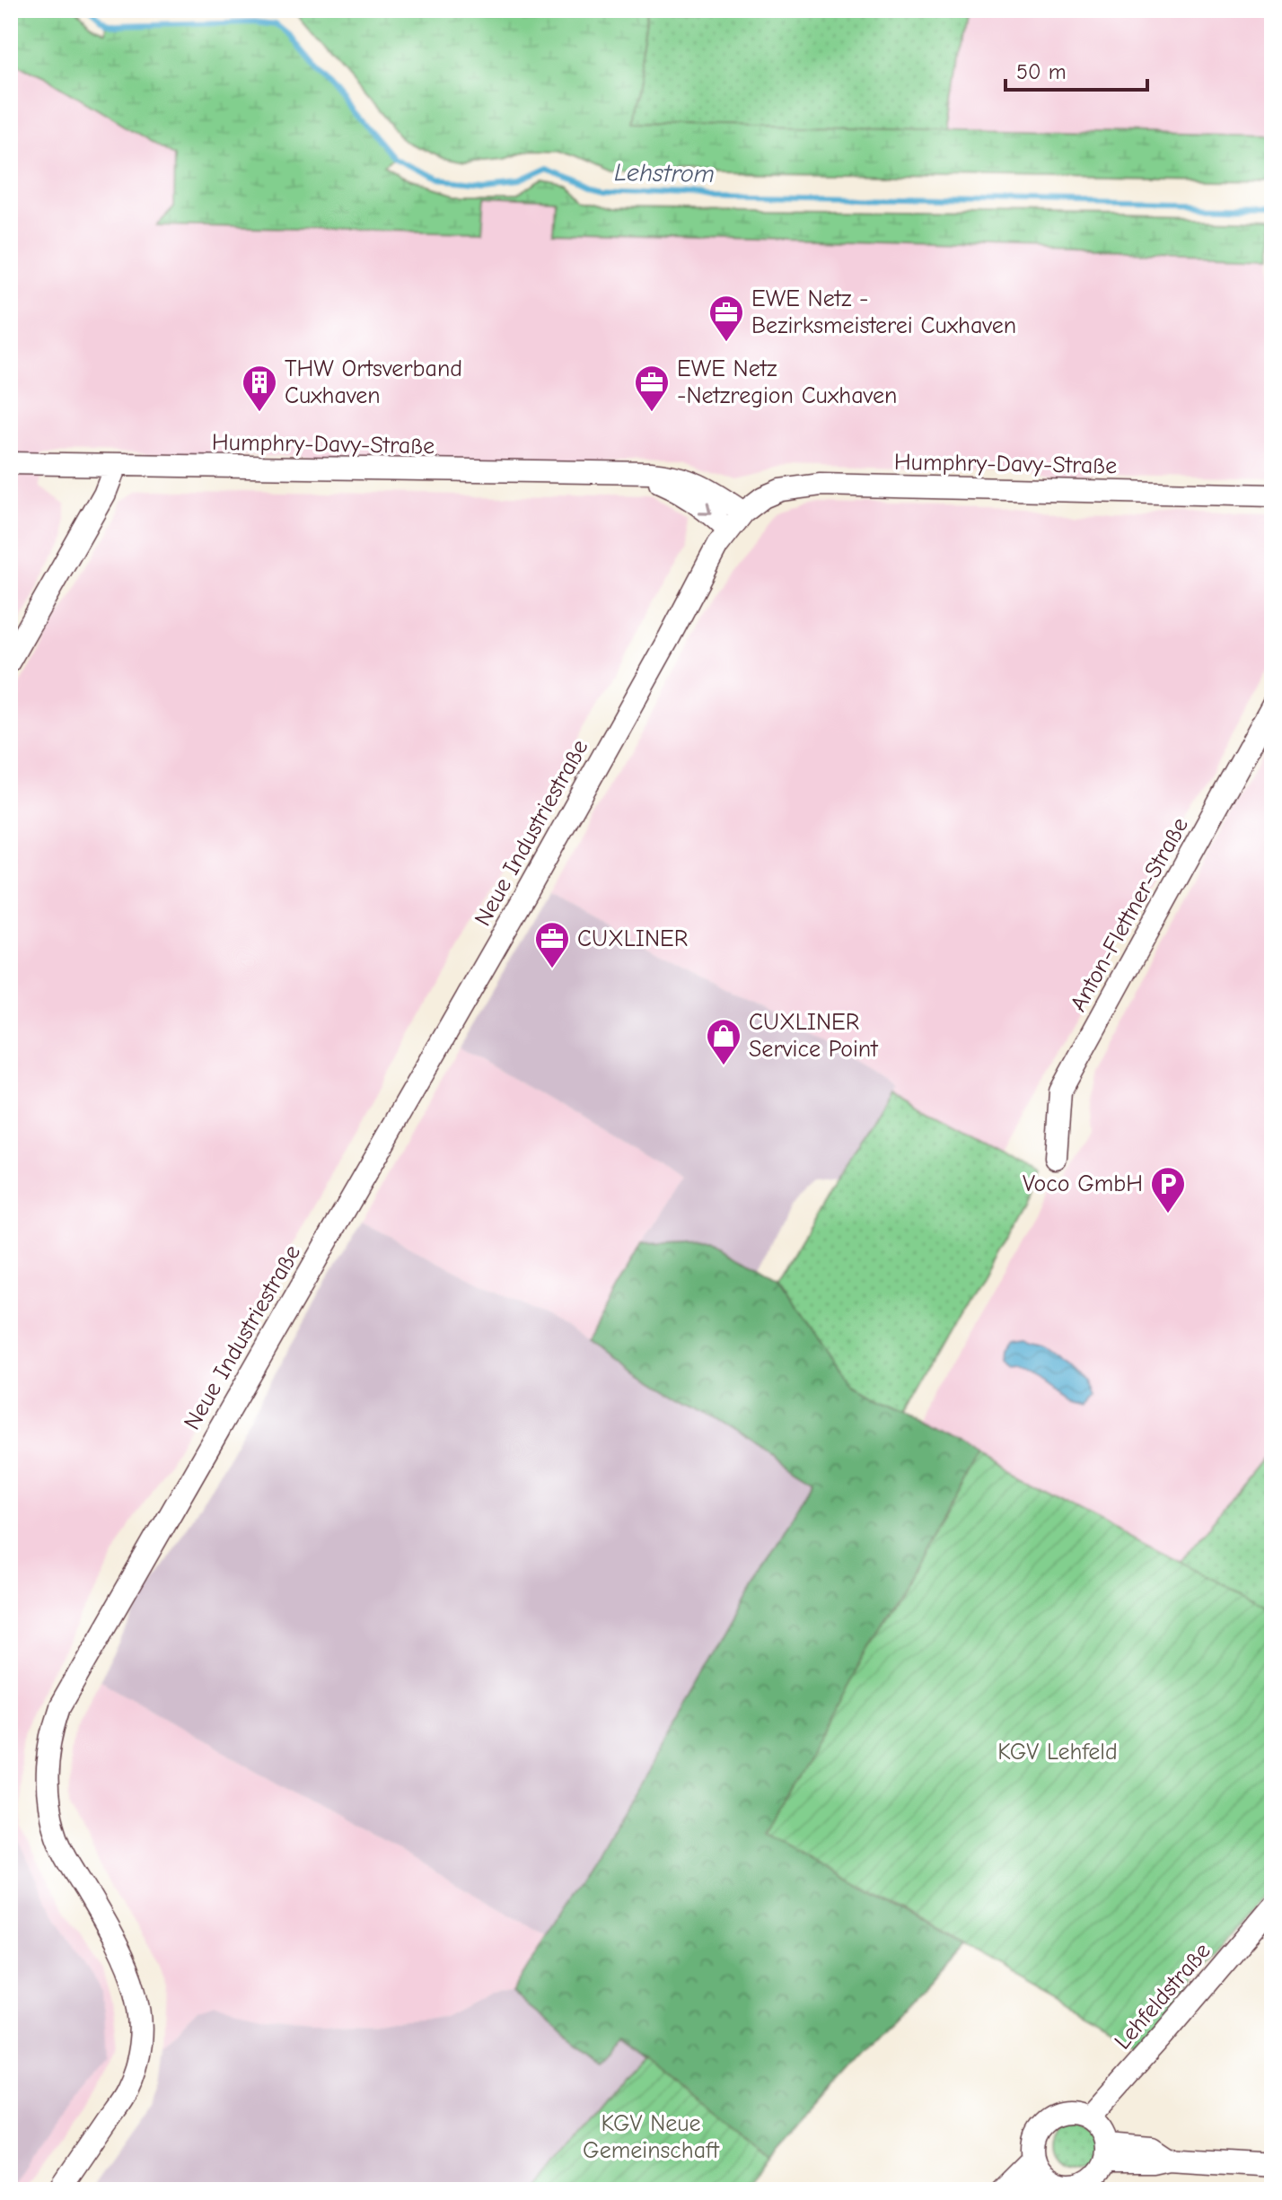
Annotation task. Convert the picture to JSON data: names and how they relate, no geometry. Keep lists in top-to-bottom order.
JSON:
{
  "streets": {
    "street": [
      "Humphry-Davy-Straße",
      "Neue Industriestraße",
      "Anton-Flettner-Straße",
      "Lehfeldstraße"
    ]
  },
  "crossings": [
    ["Humphry-Davy-Straße", "Neue Industriestraße"]
  ],
  "water": ["Lehstrom"],
  "parks": ["KGV Lehfeld", "KGV Neue Gemeinschaft"],
  "places": {
    "office": ["EWE Netz - Bezirksmeisterei Cuxhaven", "EWE Netz -Netzregion Cuxhaven", "CUXLINER"],
    "building": ["THW Ortsverband Cuxhaven"],
    "shop": ["CUXLINER Service Point"],
    "parking": ["Voco GmbH"]
  },
  "scale_bar": "50 m"
}
